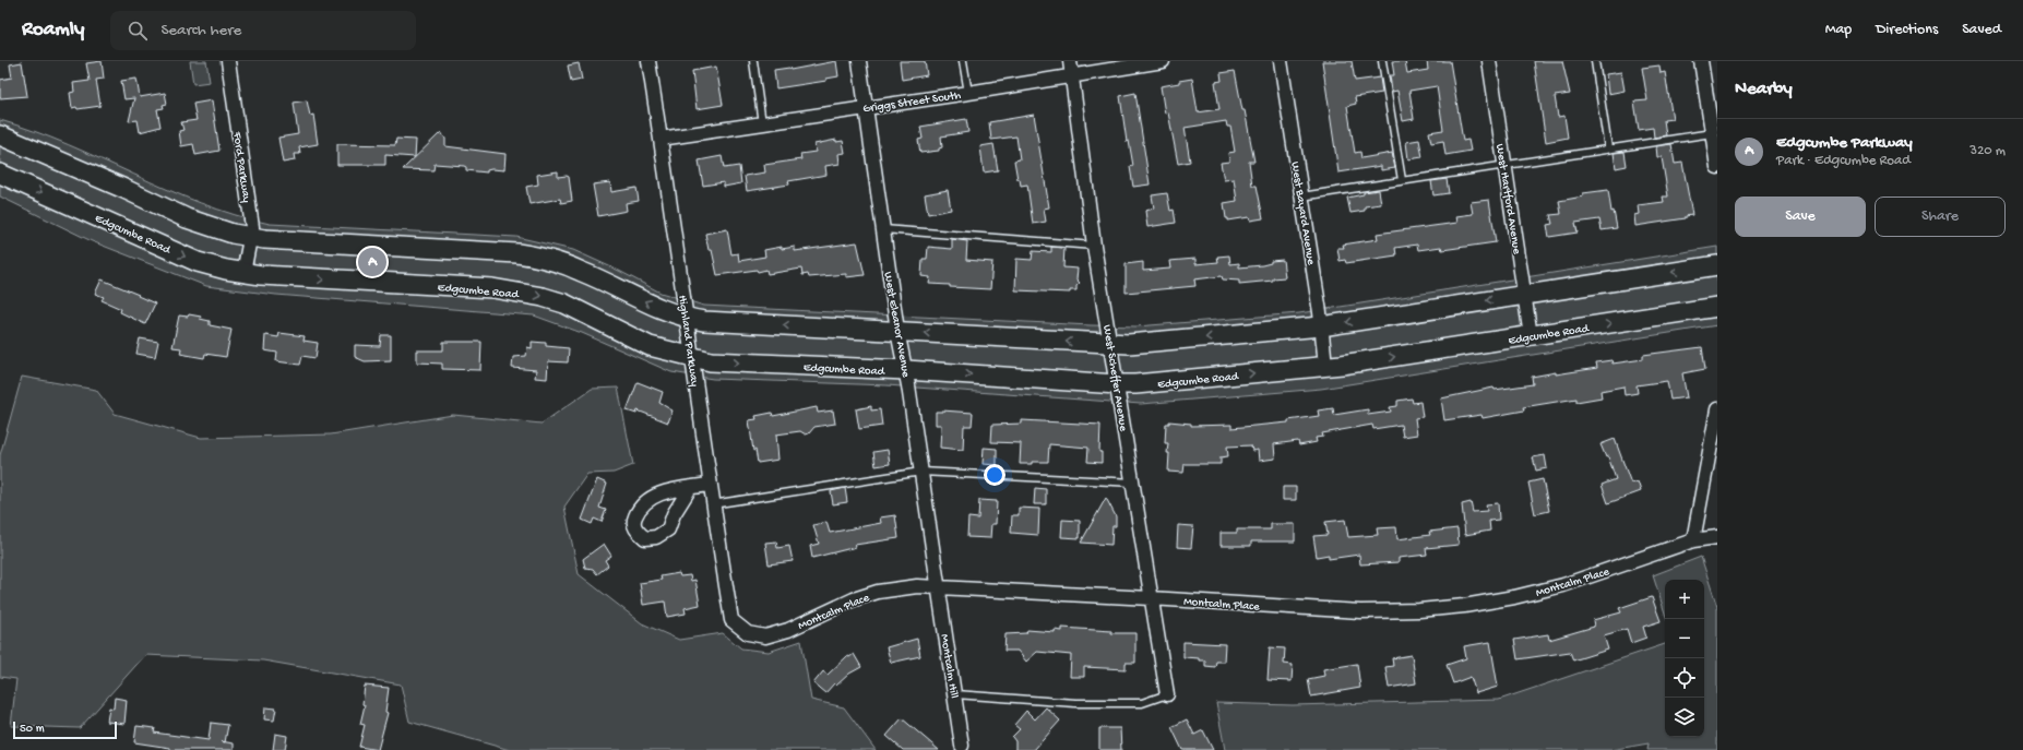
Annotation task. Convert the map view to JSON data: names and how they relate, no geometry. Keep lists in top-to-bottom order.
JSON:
{
  "streets": {
    "street": [
      "Griggs Street South",
      "Ford Parkway",
      "West Hartford Avenue",
      "West Bayard Avenue",
      "Edgcumbe Road",
      "West Eleanor Avenue",
      "Highland Parkway",
      "West Scheffer Avenue",
      "Montcalm Place",
      "Montcalm Hill"
    ]
  },
  "crossings": [
    ["Griggs Street South", "West Eleanor Avenue"],
    ["Griggs Street South", "Highland Parkway"],
    ["Griggs Street South", "West Scheffer Avenue"],
    ["Ford Parkway", "Edgcumbe Road"],
    ["West Hartford Avenue", "Edgcumbe Road"],
    ["West Bayard Avenue", "Edgcumbe Road"],
    ["Edgcumbe Road", "West Eleanor Avenue"],
    ["Edgcumbe Road", "Highland Parkway"],
    ["Edgcumbe Road", "West Scheffer Avenue"],
    ["West Eleanor Avenue", "Montcalm Place"],
    ["West Eleanor Avenue", "Montcalm Hill"],
    ["Highland Parkway", "Montcalm Place"],
    ["West Scheffer Avenue", "Montcalm Place"],
    ["Montcalm Place", "Montcalm Hill"]
  ],
  "scale_bar": "50 m",
  "page": {
    "header": "Roamly",
    "search": "Search here",
    "nav": ["Map", "Directions", "Saved"],
    "heading": "Nearby",
    "list": [
      {
        "mark": "A",
        "name": "Edgcumbe Parkway",
        "note": "Park · Edgcumbe Road",
        "value": "320 m"
      }
    ],
    "buttons": ["Save", "Share"],
    "pins": "A",
    "map_buttons": ["+", "−"],
    "scale": "50 m"
  }
}
